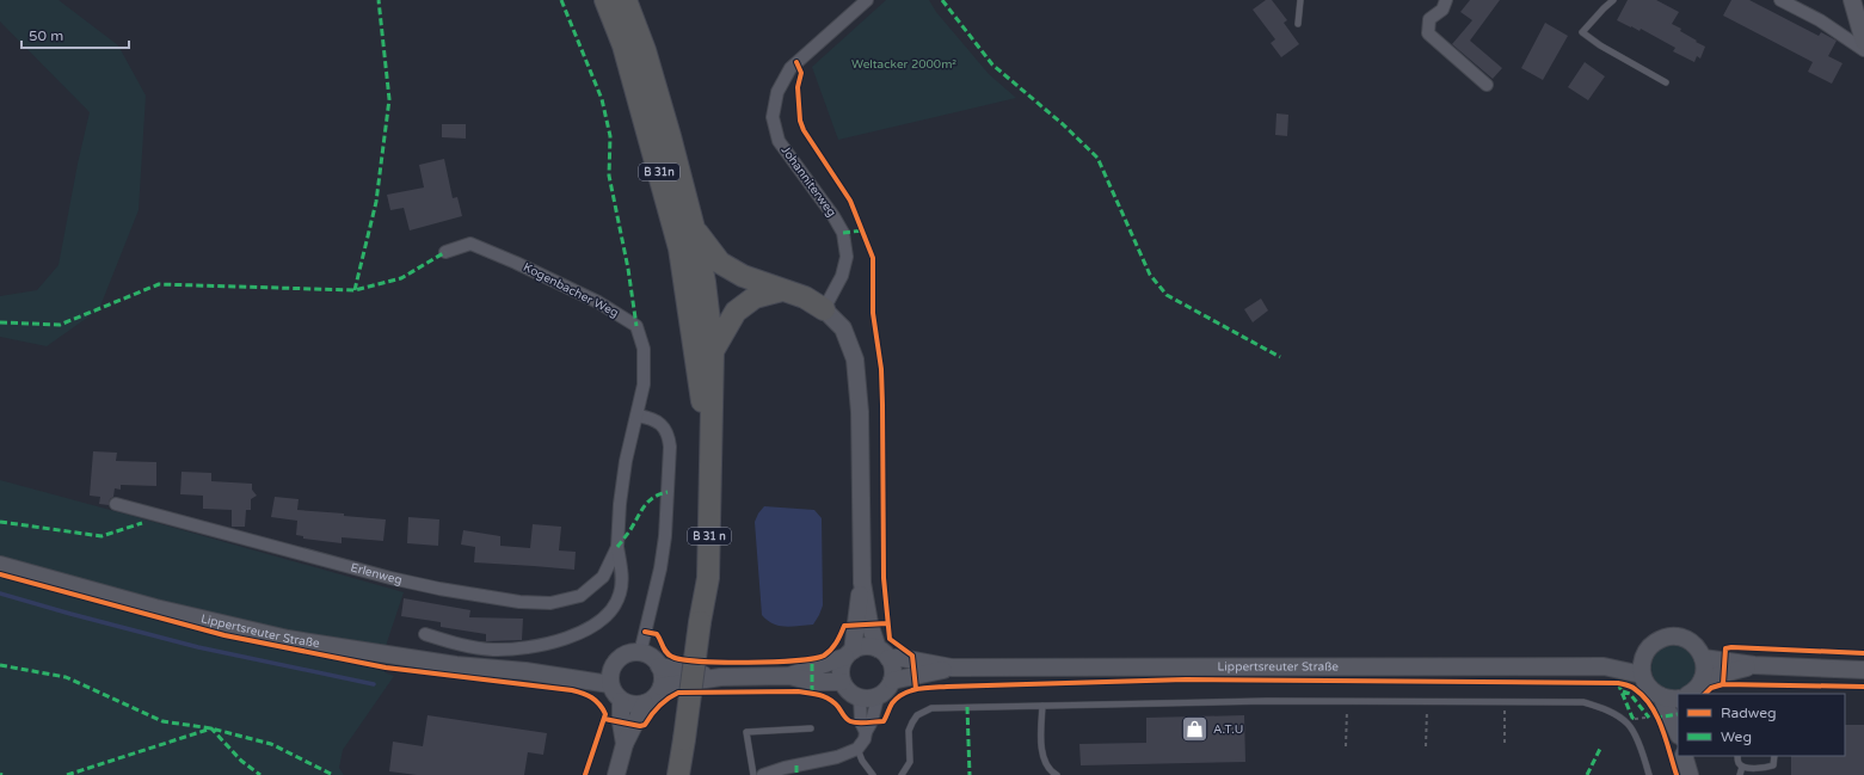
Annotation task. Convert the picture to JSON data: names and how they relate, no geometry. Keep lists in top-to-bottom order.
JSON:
{
  "streets": {
    "highway": ["B 31n", "B 31 n"],
    "main road": ["Lippertsreuter Straße"],
    "street": ["Johanniterweg", "Kogenbacher Weg", "Erlenweg"]
  },
  "crossings": [
    ["B 31n", "B 31 n"],
    ["Kogenbacher Weg", "Erlenweg"]
  ],
  "parks": ["Weltacker 2000m²"],
  "places": {
    "shop": ["A.T.U"]
  },
  "legend": ["Radweg", "Weg"],
  "scale_bar": "50 m"
}
